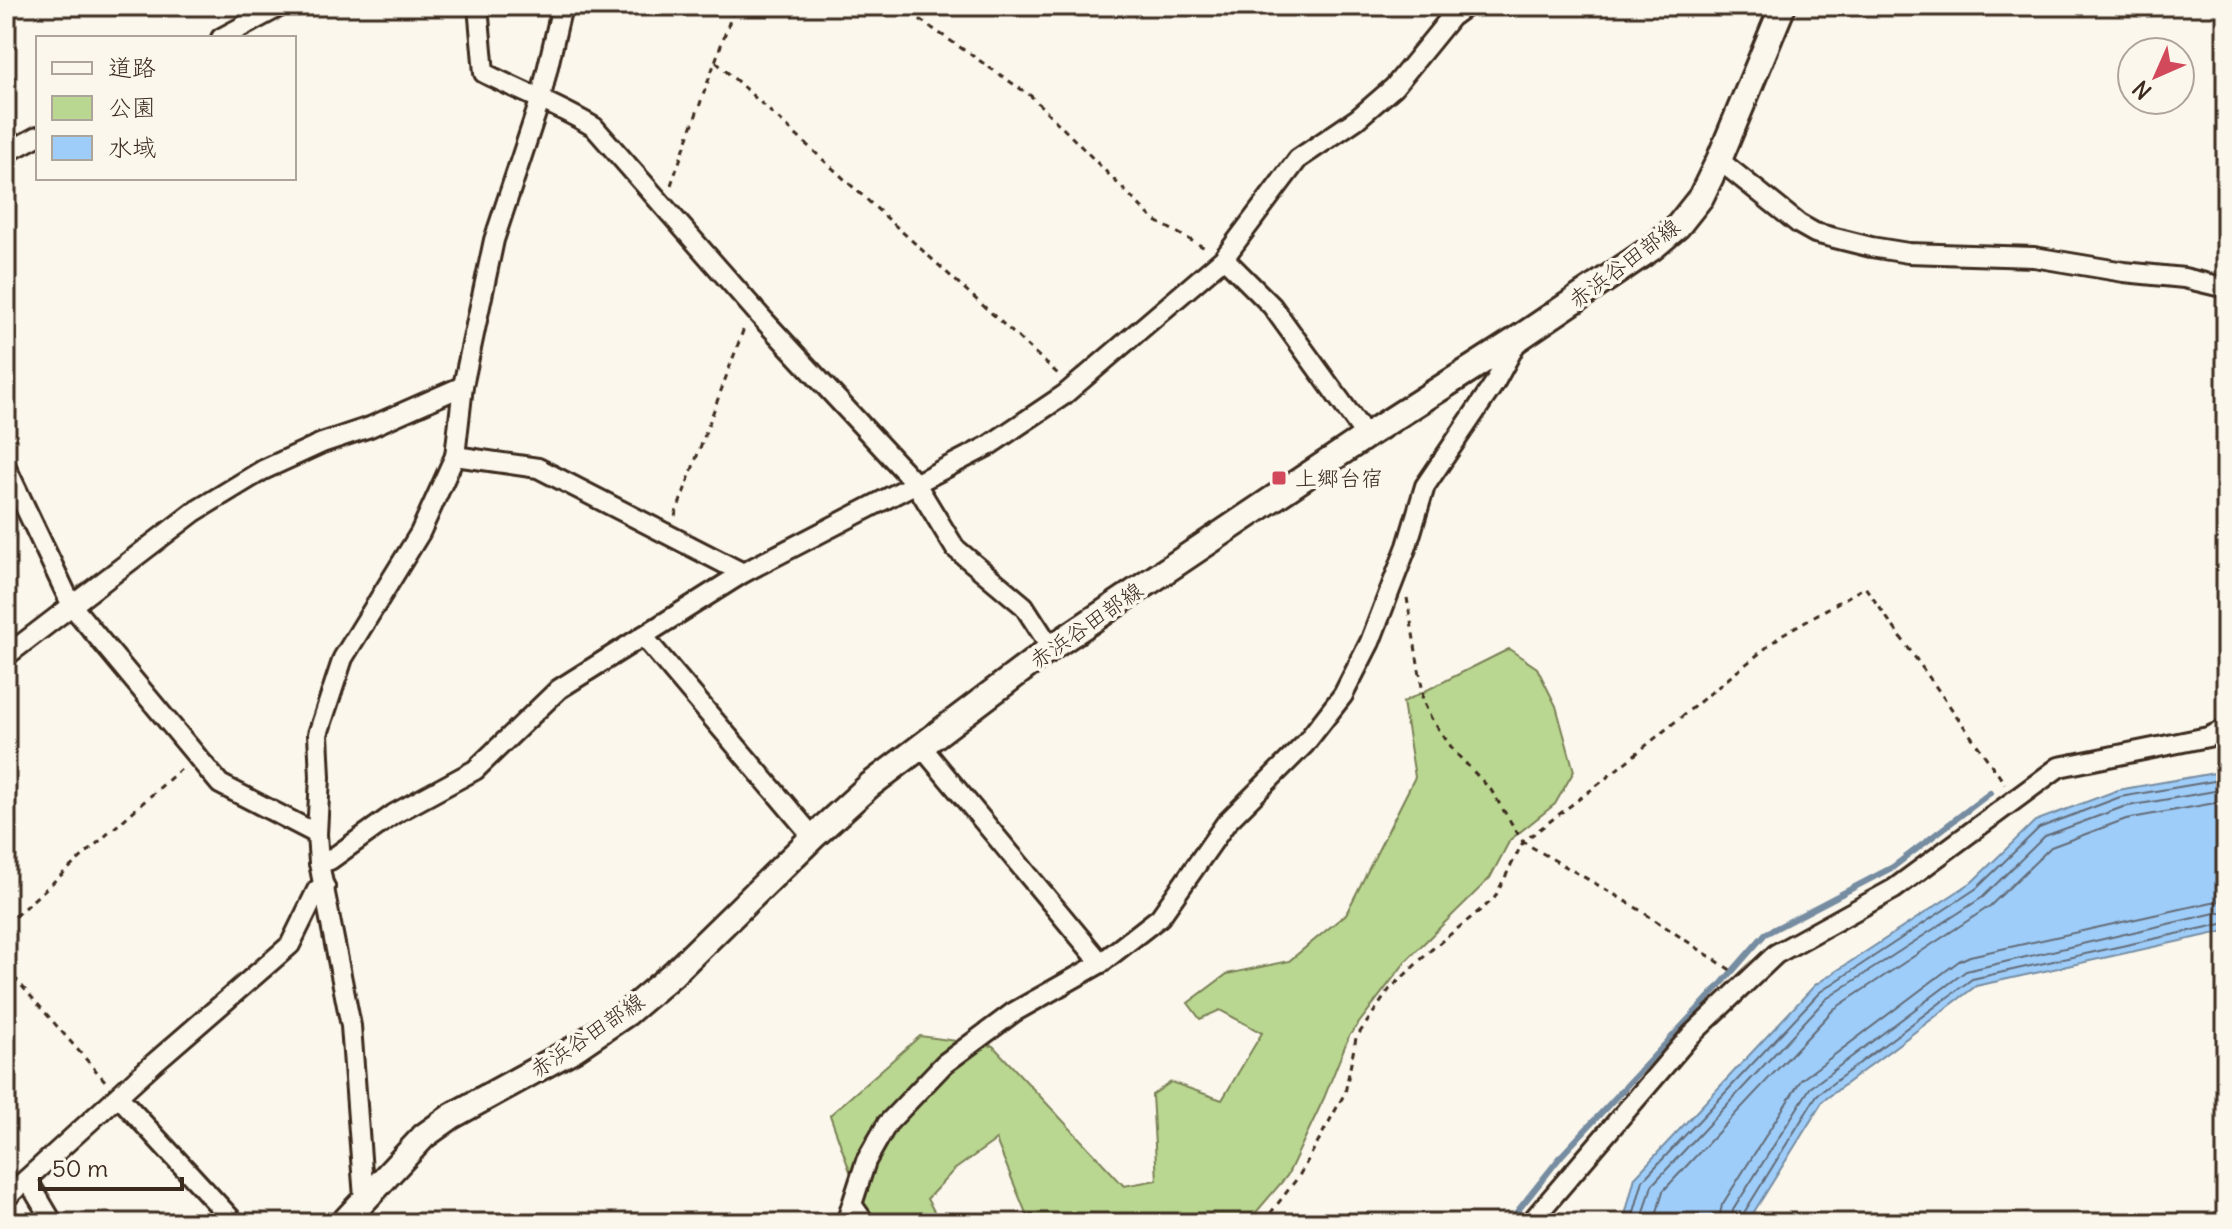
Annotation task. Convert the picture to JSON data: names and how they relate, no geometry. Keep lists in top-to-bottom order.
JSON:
{
  "streets": {
    "main road": ["赤浜谷田部線"]
  },
  "places": {
    "transit": ["上郷台宿"]
  },
  "legend": ["道路", "公園", "水域"],
  "scale_bar": "50 m",
  "north": "bottom left"
}
